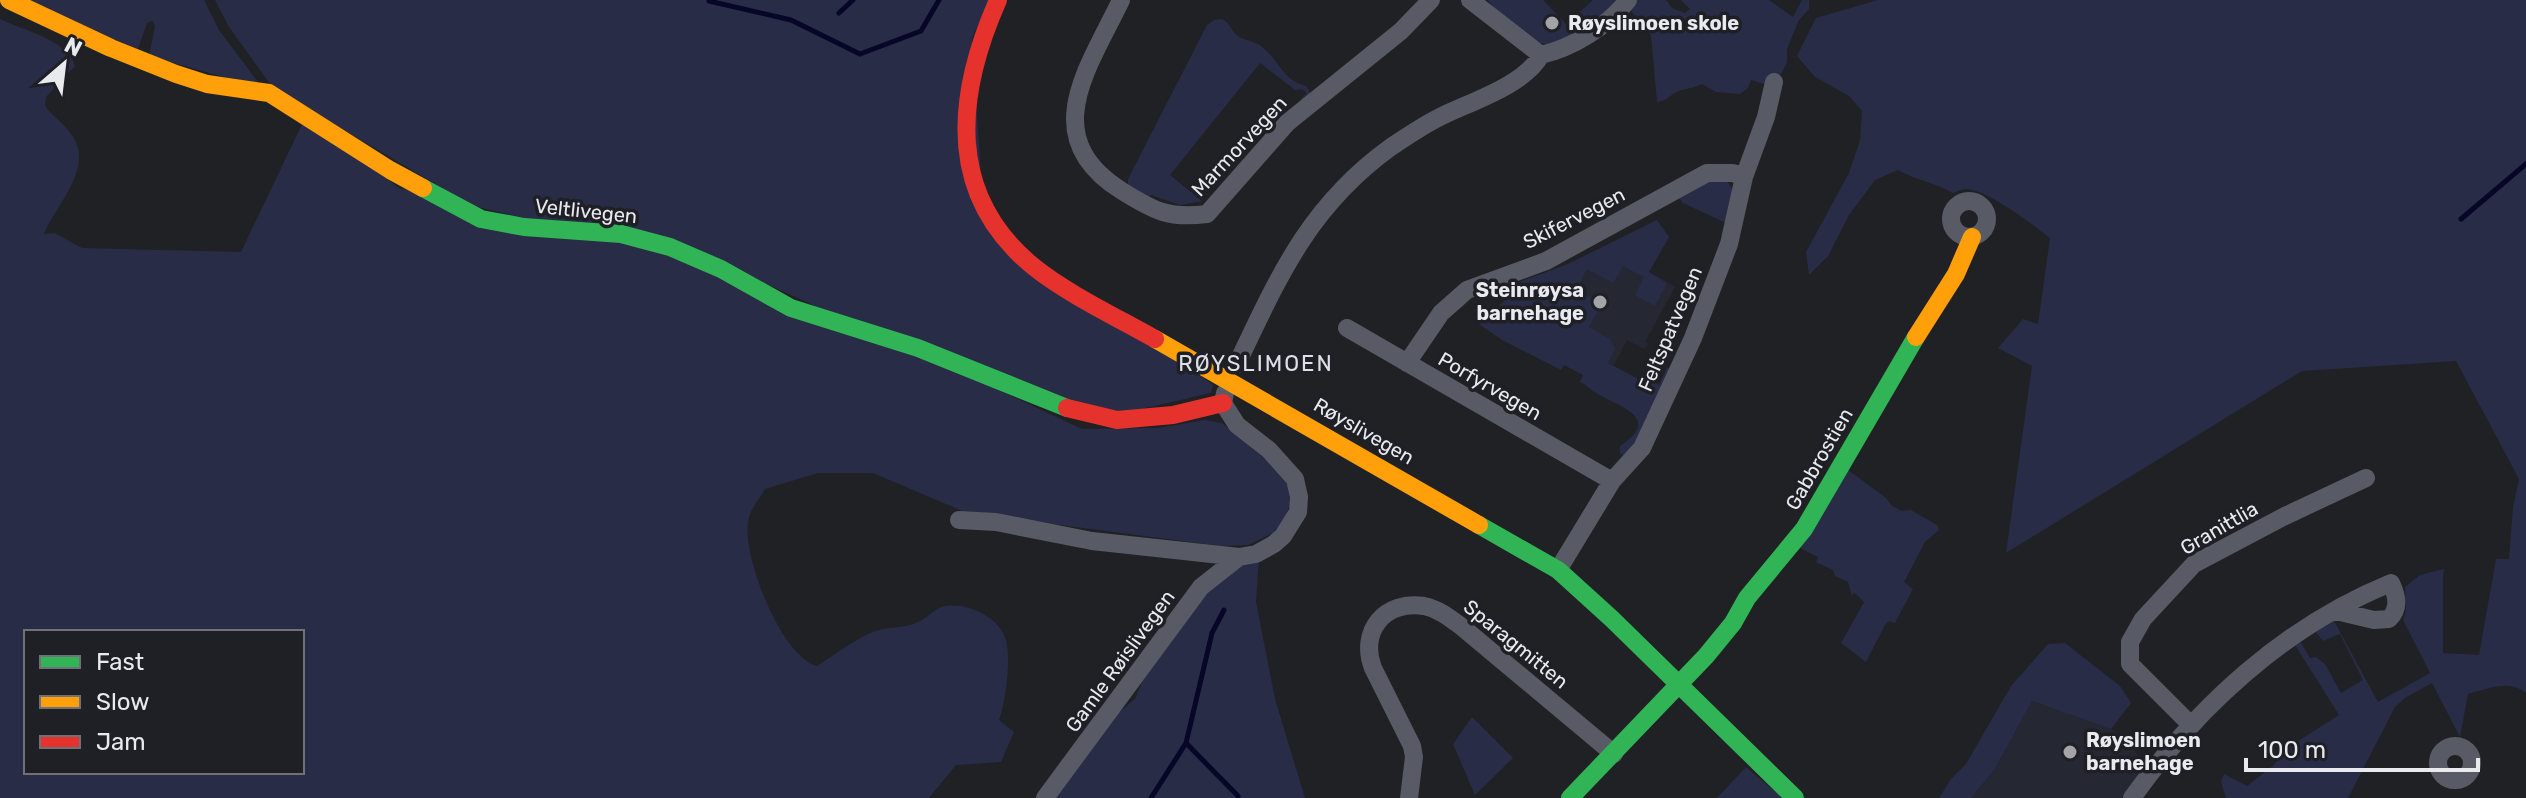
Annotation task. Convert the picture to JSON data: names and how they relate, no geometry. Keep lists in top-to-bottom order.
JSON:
{
  "streets": {
    "street": [
      "Marmorvegen",
      "Veltlivegen",
      "Skifervegen",
      "Feltspatvegen",
      "Porfyrvegen",
      "Røyslivegen",
      "Gabbrostien",
      "Granittlia",
      "Sparagmitten",
      "Gamle Røislivegen"
    ]
  },
  "crossings": [
    ["Veltlivegen", "Gamle Røislivegen"],
    ["Skifervegen", "Feltspatvegen"],
    ["Skifervegen", "Porfyrvegen"],
    ["Feltspatvegen", "Porfyrvegen"],
    ["Feltspatvegen", "Røyslivegen"],
    ["Røyslivegen", "Gabbrostien"]
  ],
  "districts": ["RØYSLIMOEN"],
  "places": ["Røyslimoen skole", "Steinrøysa barnehage", "Røyslimoen barnehage"],
  "legend": ["Fast", "Slow", "Jam"],
  "scale_bar": "100 m",
  "north": "top right"
}
